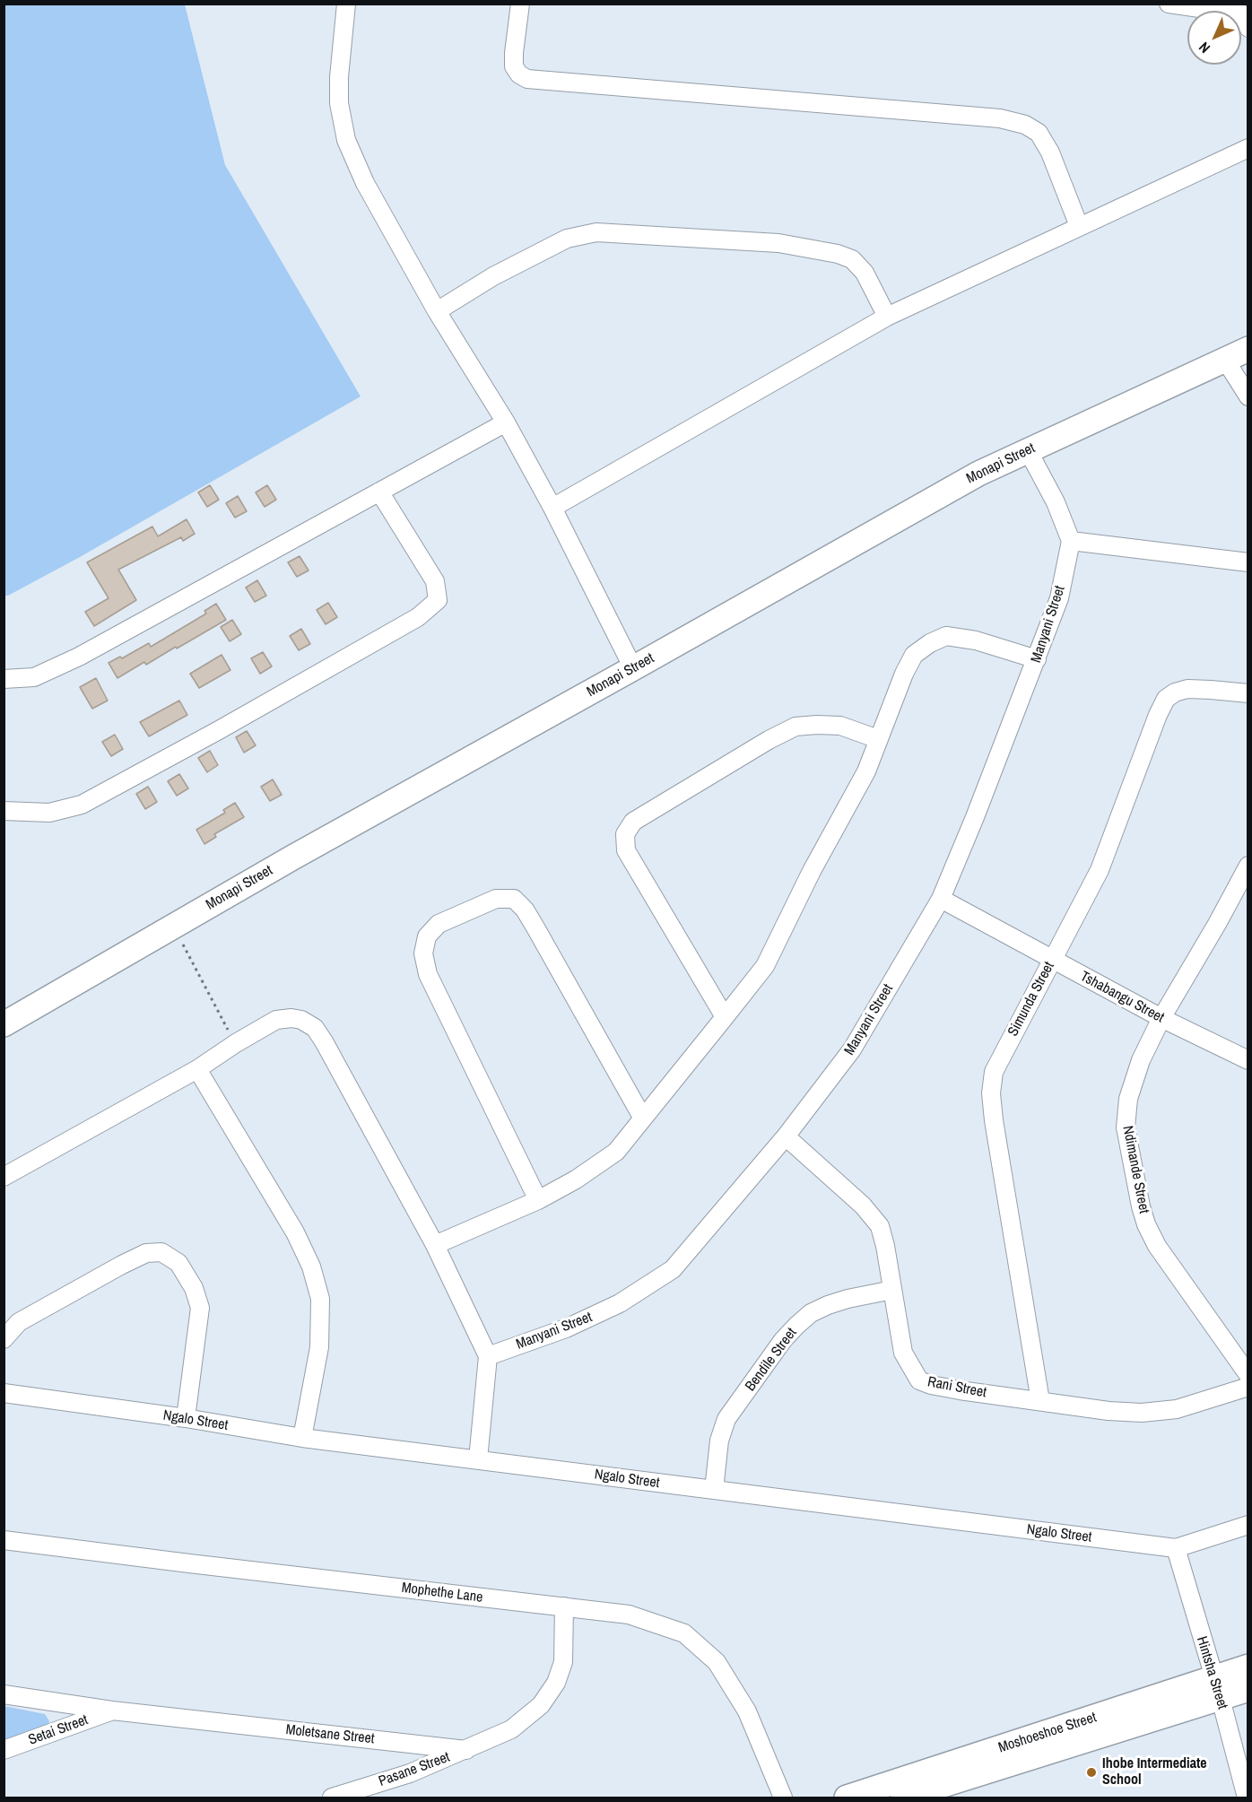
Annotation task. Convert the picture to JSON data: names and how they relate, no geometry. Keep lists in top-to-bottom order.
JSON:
{
  "streets": {
    "street": [
      "Monapi Street",
      "Manyani Street",
      "Tshabangu Street",
      "Simunda Street",
      "Ndimande Street",
      "Bendile Street",
      "Rani Street",
      "Ngalo Street",
      "Mophethe Lane",
      "Hintsha Street",
      "Setai Street",
      "Moshoeshoe Street",
      "Moletsane Street",
      "Pasane Street"
    ]
  },
  "crossings": [
    ["Manyani Street", "Tshabangu Street"],
    ["Manyani Street", "Rani Street"],
    ["Tshabangu Street", "Simunda Street"],
    ["Tshabangu Street", "Ndimande Street"],
    ["Simunda Street", "Rani Street"],
    ["Bendile Street", "Rani Street"],
    ["Bendile Street", "Ngalo Street"],
    ["Ngalo Street", "Hintsha Street"],
    ["Hintsha Street", "Moshoeshoe Street"],
    ["Setai Street", "Moletsane Street"],
    ["Moletsane Street", "Pasane Street"]
  ],
  "places": ["Ihobe Intermediate School"],
  "north": "bottom left"
}
